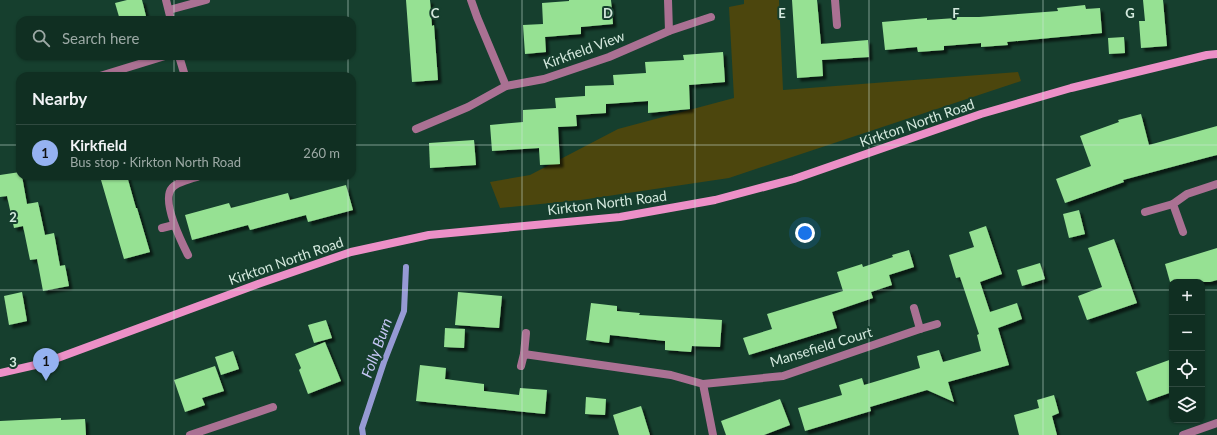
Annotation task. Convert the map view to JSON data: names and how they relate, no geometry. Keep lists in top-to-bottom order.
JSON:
{
  "streets": {
    "main road": ["Kirkton North Road"],
    "street": ["Kirkfield View", "Mansefield Court"]
  },
  "water": ["Folly Burn"],
  "page": {
    "search": "Search here",
    "heading": "Nearby",
    "list": [
      {
        "mark": "1",
        "name": "Kirkfield",
        "note": "Bus stop · Kirkton North Road",
        "value": "260 m"
      }
    ],
    "map_buttons": ["+", "−"],
    "pins": "1"
  },
  "grid": {
    "columns": [
      "C",
      "D",
      "E",
      "F",
      "G"
    ],
    "rows": ["2", "3"]
  }
}
